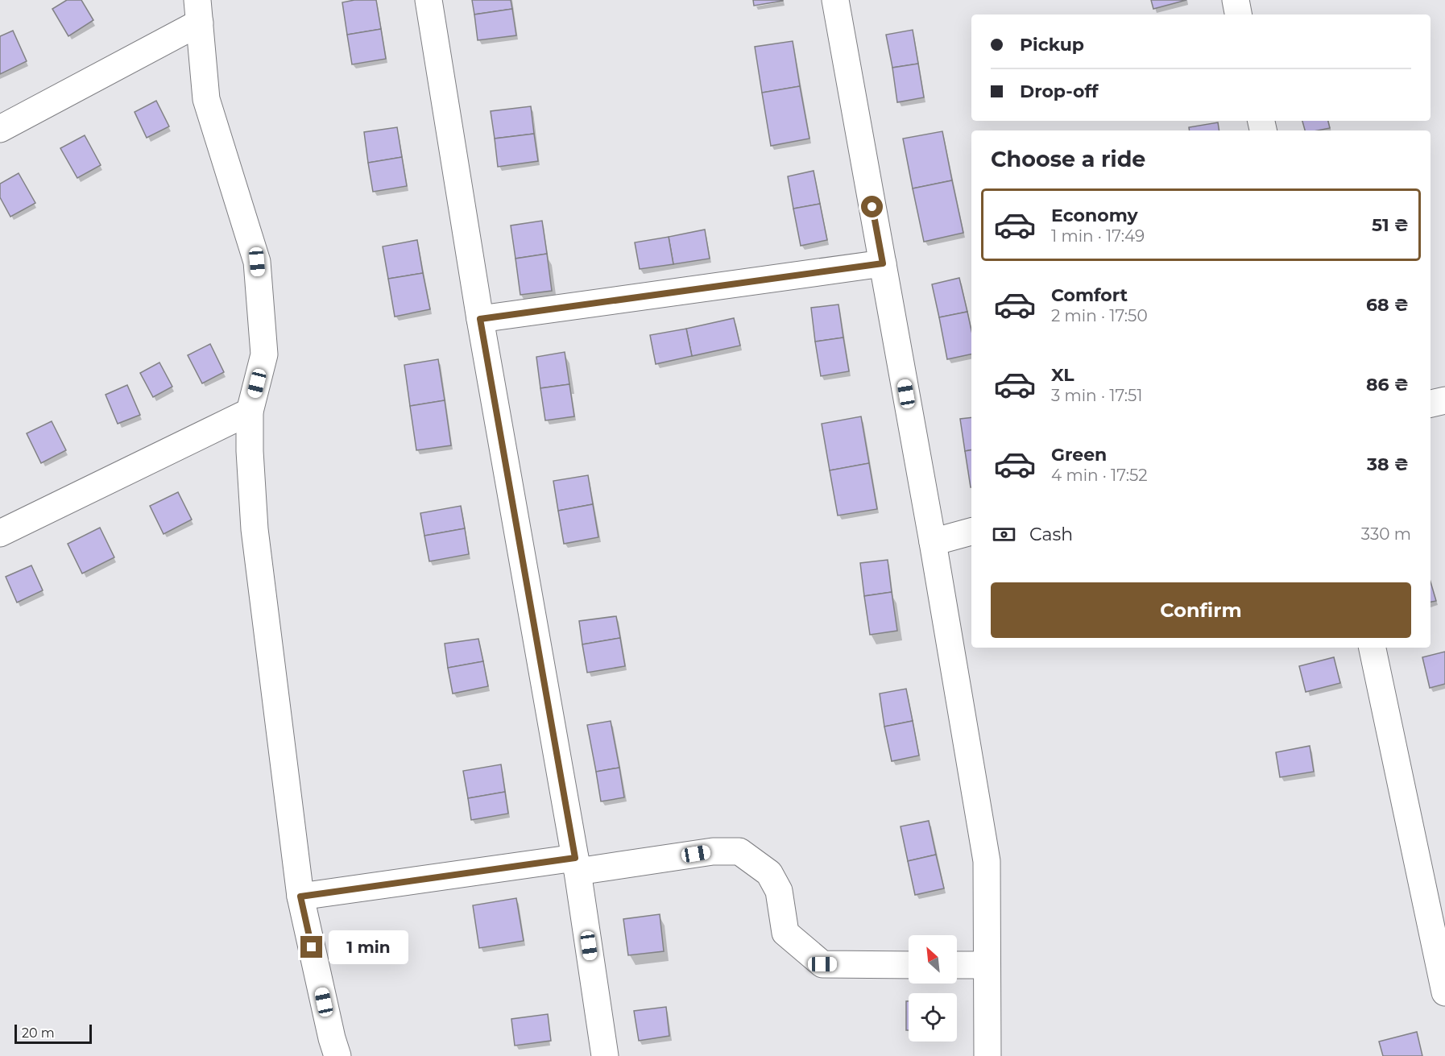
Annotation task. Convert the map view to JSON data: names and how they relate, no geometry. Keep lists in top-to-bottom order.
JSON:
{
  "scale_bar": "20 m",
  "north": "top left",
  "page": {
    "banner": ["Pickup", "Drop-off"],
    "heading": "Choose a ride",
    "list": [
      {
        "name": "Economy",
        "note": "1 min · 17:49",
        "value": "51 ₴"
      },
      {
        "name": "Comfort",
        "note": "2 min · 17:50",
        "value": "68 ₴"
      },
      {
        "name": "XL",
        "note": "3 min · 17:51",
        "value": "86 ₴"
      },
      {
        "name": "Green",
        "note": "4 min · 17:52",
        "value": "38 ₴"
      }
    ],
    "pay": ["Cash", "330 m"],
    "buttons": "Confirm",
    "bubble": "1 min",
    "scale": "20 m"
  }
}
